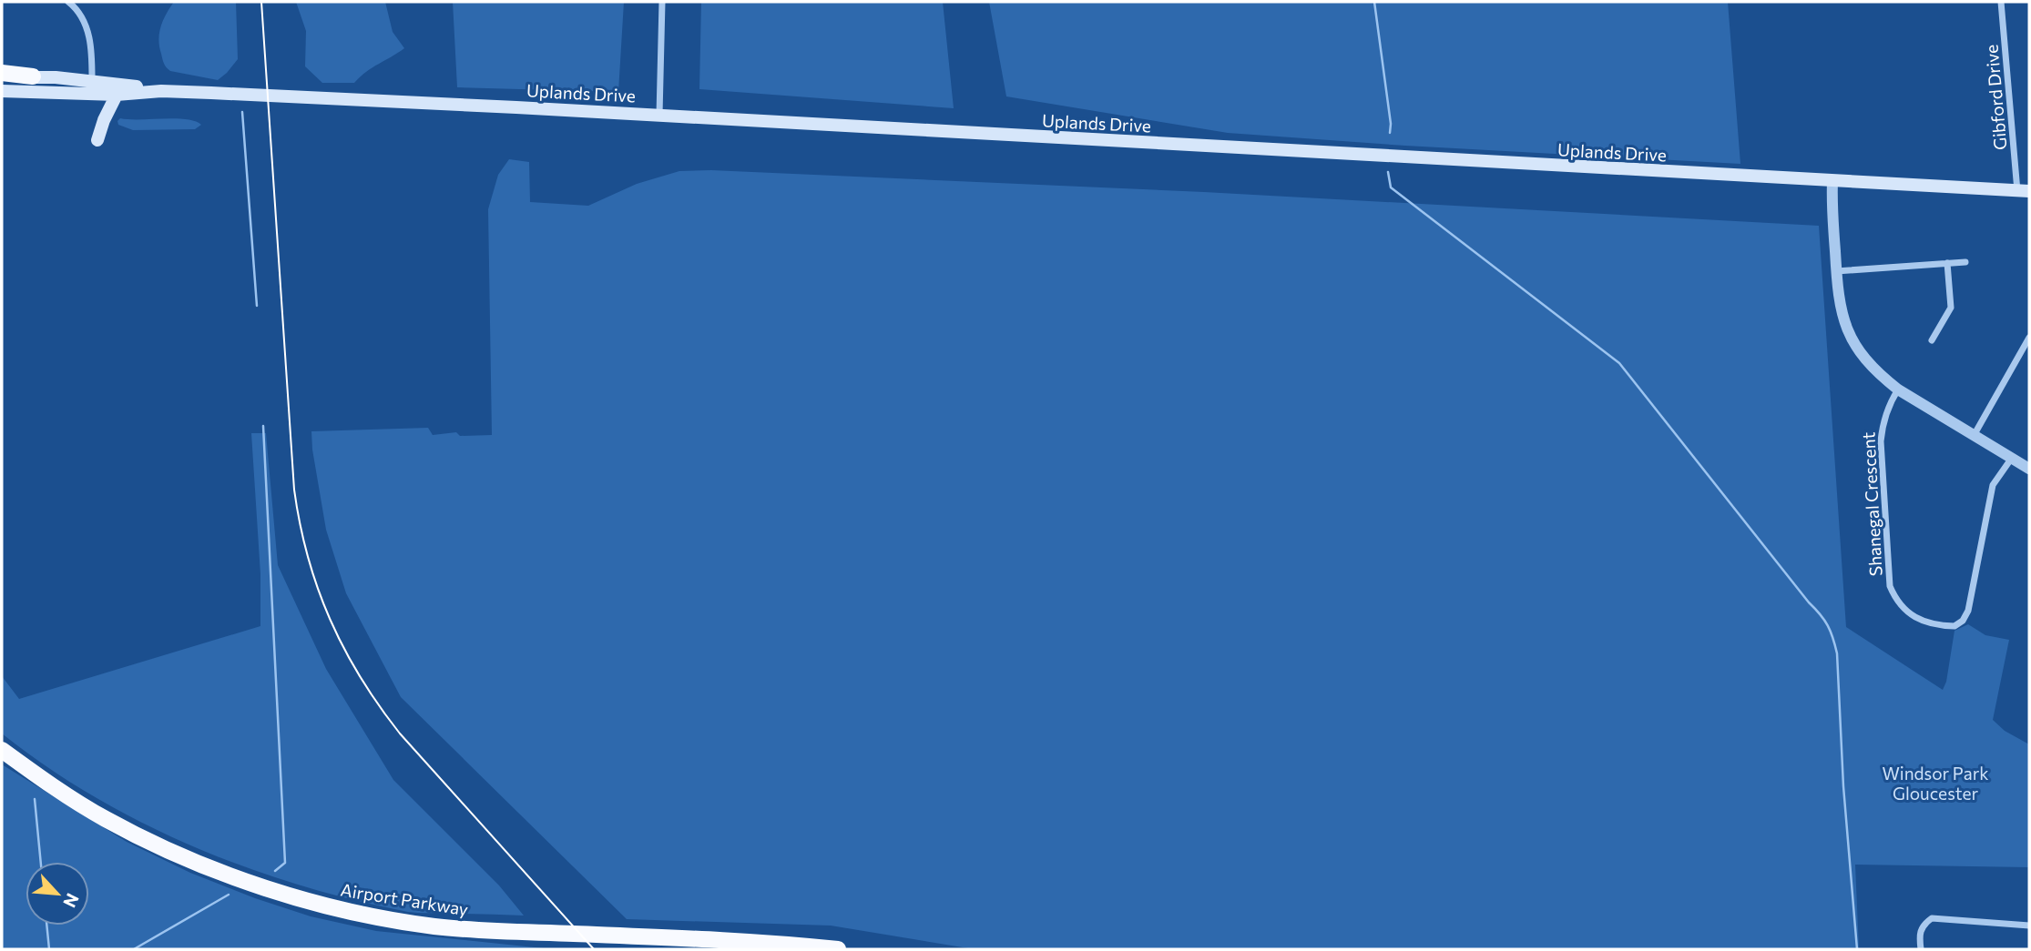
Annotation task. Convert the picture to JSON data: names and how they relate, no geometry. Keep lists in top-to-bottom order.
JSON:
{
  "streets": {
    "highway": ["Airport Parkway"],
    "main road": ["Uplands Drive"],
    "street": ["Gibford Drive", "Shanegal Crescent"]
  },
  "crossings": [
    ["Uplands Drive", "Gibford Drive"]
  ],
  "parks": ["Windsor Park Gloucester"],
  "north": "bottom right"
}
